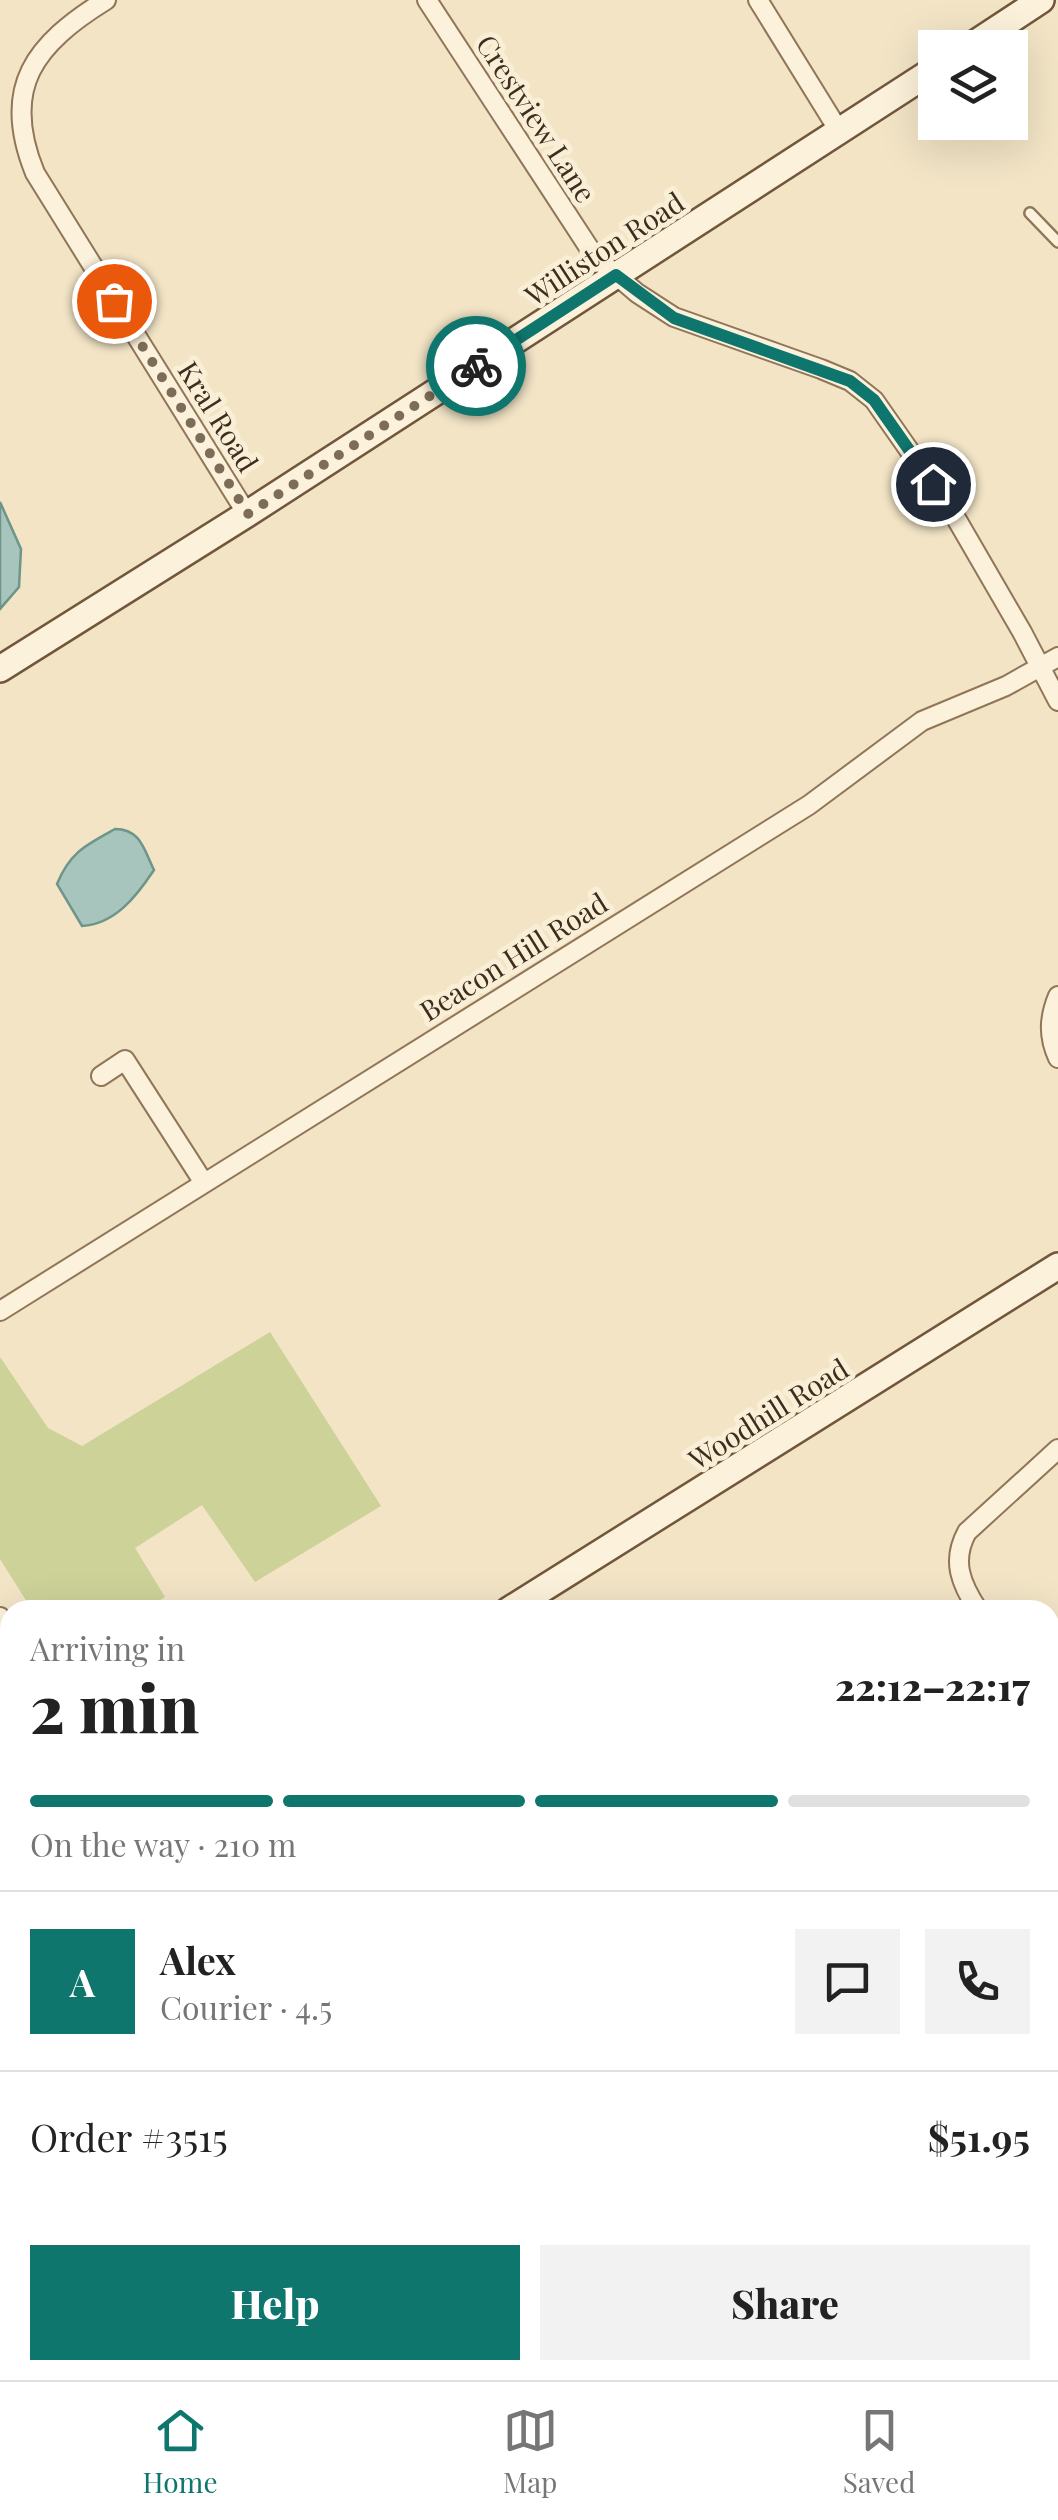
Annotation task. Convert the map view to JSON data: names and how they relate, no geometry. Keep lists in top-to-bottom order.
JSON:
{
  "streets": {
    "main road": ["Williston Road", "Woodhill Road"],
    "street": ["Crestview Lane", "Kral Road", "Beacon Hill Road"]
  },
  "crossings": [
    ["Crestview Lane", "Williston Road"],
    ["Crestview Lane", "Beacon Hill Road"],
    ["Williston Road", "Kral Road"]
  ],
  "page": {
    "heading": ["2 min", "Arriving in", "22:12–22:17"],
    "panel": [
      "Alex",
      "Courier · 4.5",
      "Order #3515",
      "$51.95"
    ],
    "bar": "On the way · 210 m",
    "round": "A",
    "buttons": ["Help", "Share"],
    "tabs": ["Home", "Map", "Saved"]
  }
}
